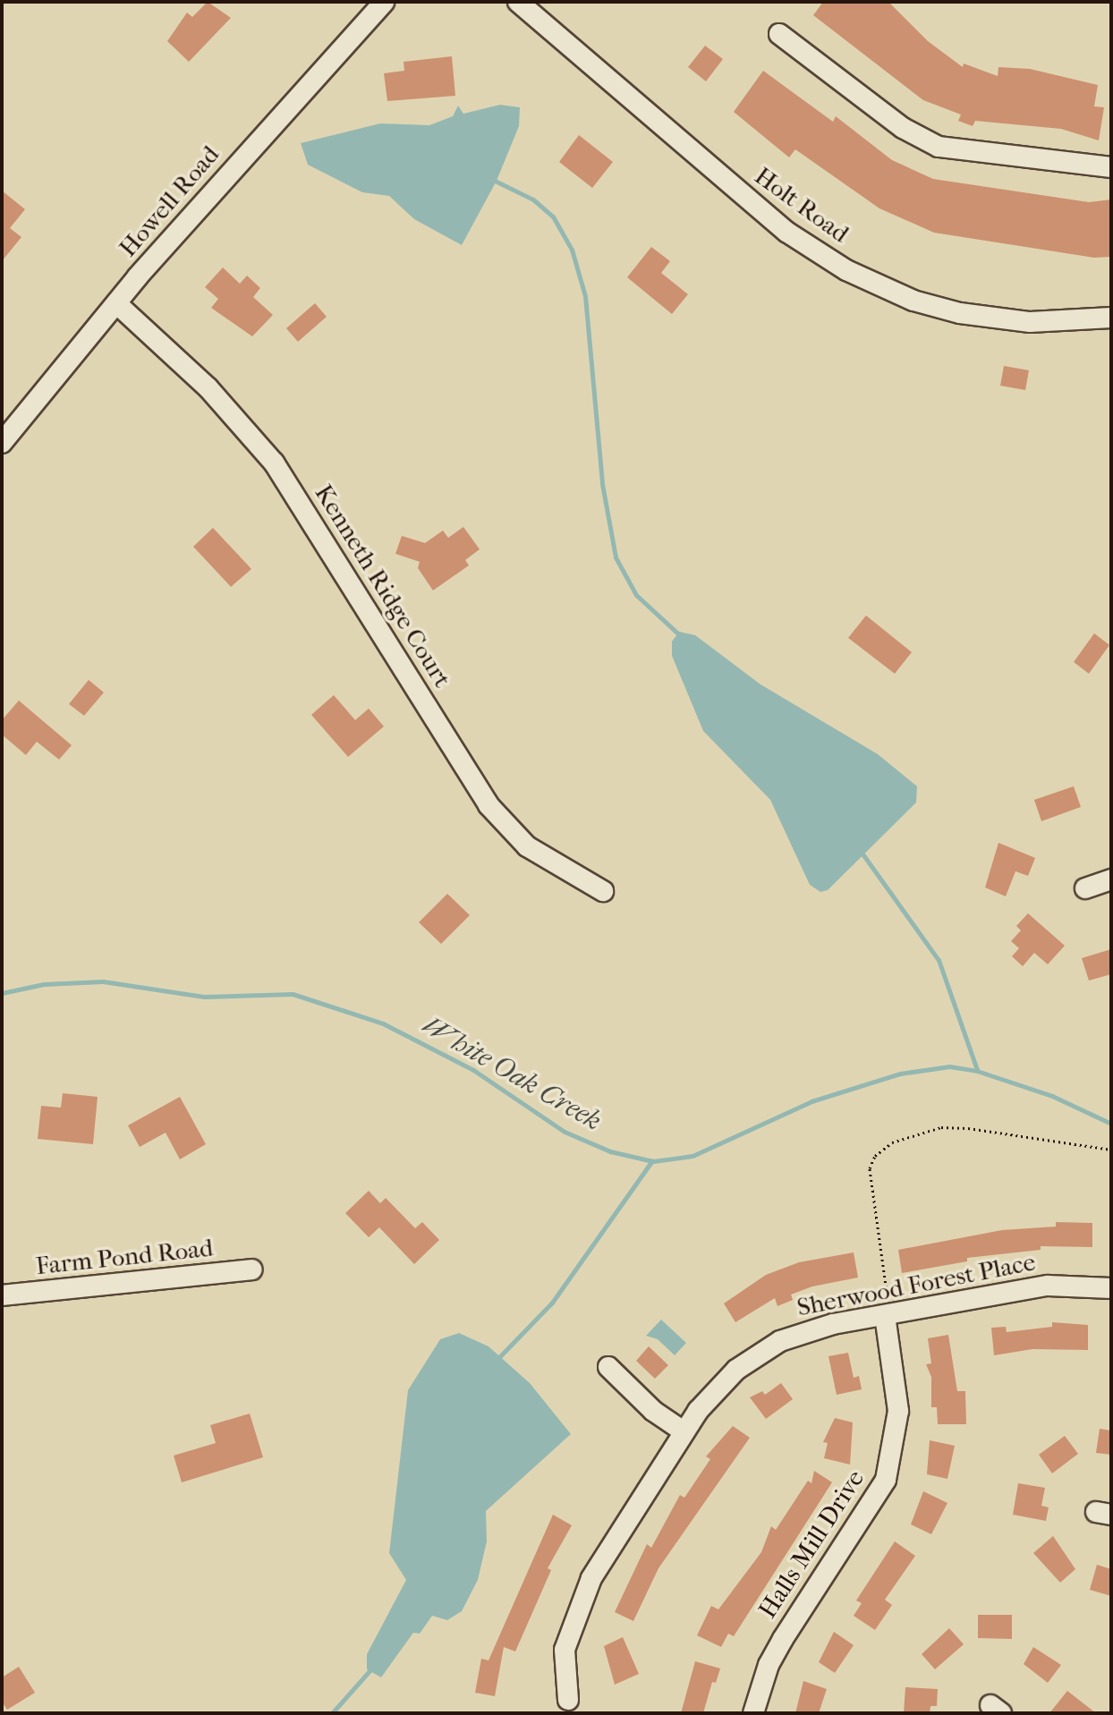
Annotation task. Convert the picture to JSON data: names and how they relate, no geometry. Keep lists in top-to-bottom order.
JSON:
{
  "streets": {
    "street": [
      "Howell Road",
      "Holt Road",
      "Kenneth Ridge Court",
      "Farm Pond Road",
      "Sherwood Forest Place",
      "Halls Mill Drive"
    ]
  },
  "crossings": [
    ["Howell Road", "Kenneth Ridge Court"],
    ["Sherwood Forest Place", "Halls Mill Drive"]
  ],
  "water": ["White Oak Creek"]
}
